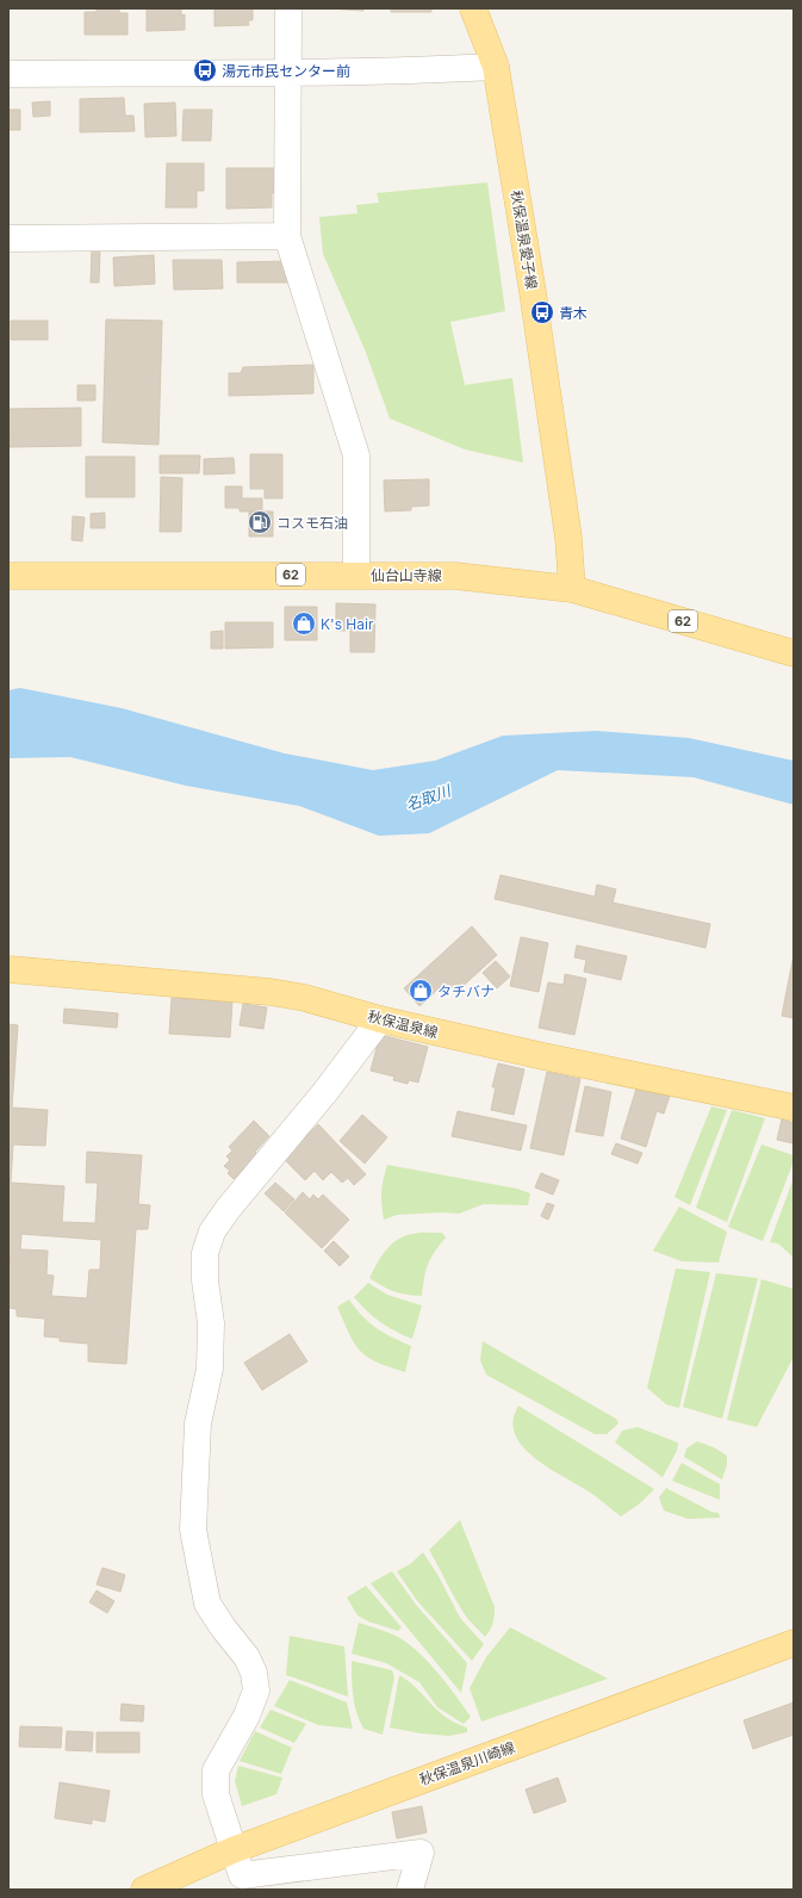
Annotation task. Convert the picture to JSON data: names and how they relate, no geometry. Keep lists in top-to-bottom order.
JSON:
{
  "streets": {
    "main road": [
      "秋保温泉愛子線",
      "62",
      "仙台山寺線",
      "秋保温泉線",
      "秋保温泉川崎線"
    ]
  },
  "crossings": [
    ["秋保温泉愛子線", "仙台山寺線"]
  ],
  "water": ["名取川"],
  "places": {
    "bus stop": ["湯元市民センター前", "青木"],
    "fuel station": ["コスモ石油"],
    "shop": ["K's Hair", "タチバナ"]
  }
}
